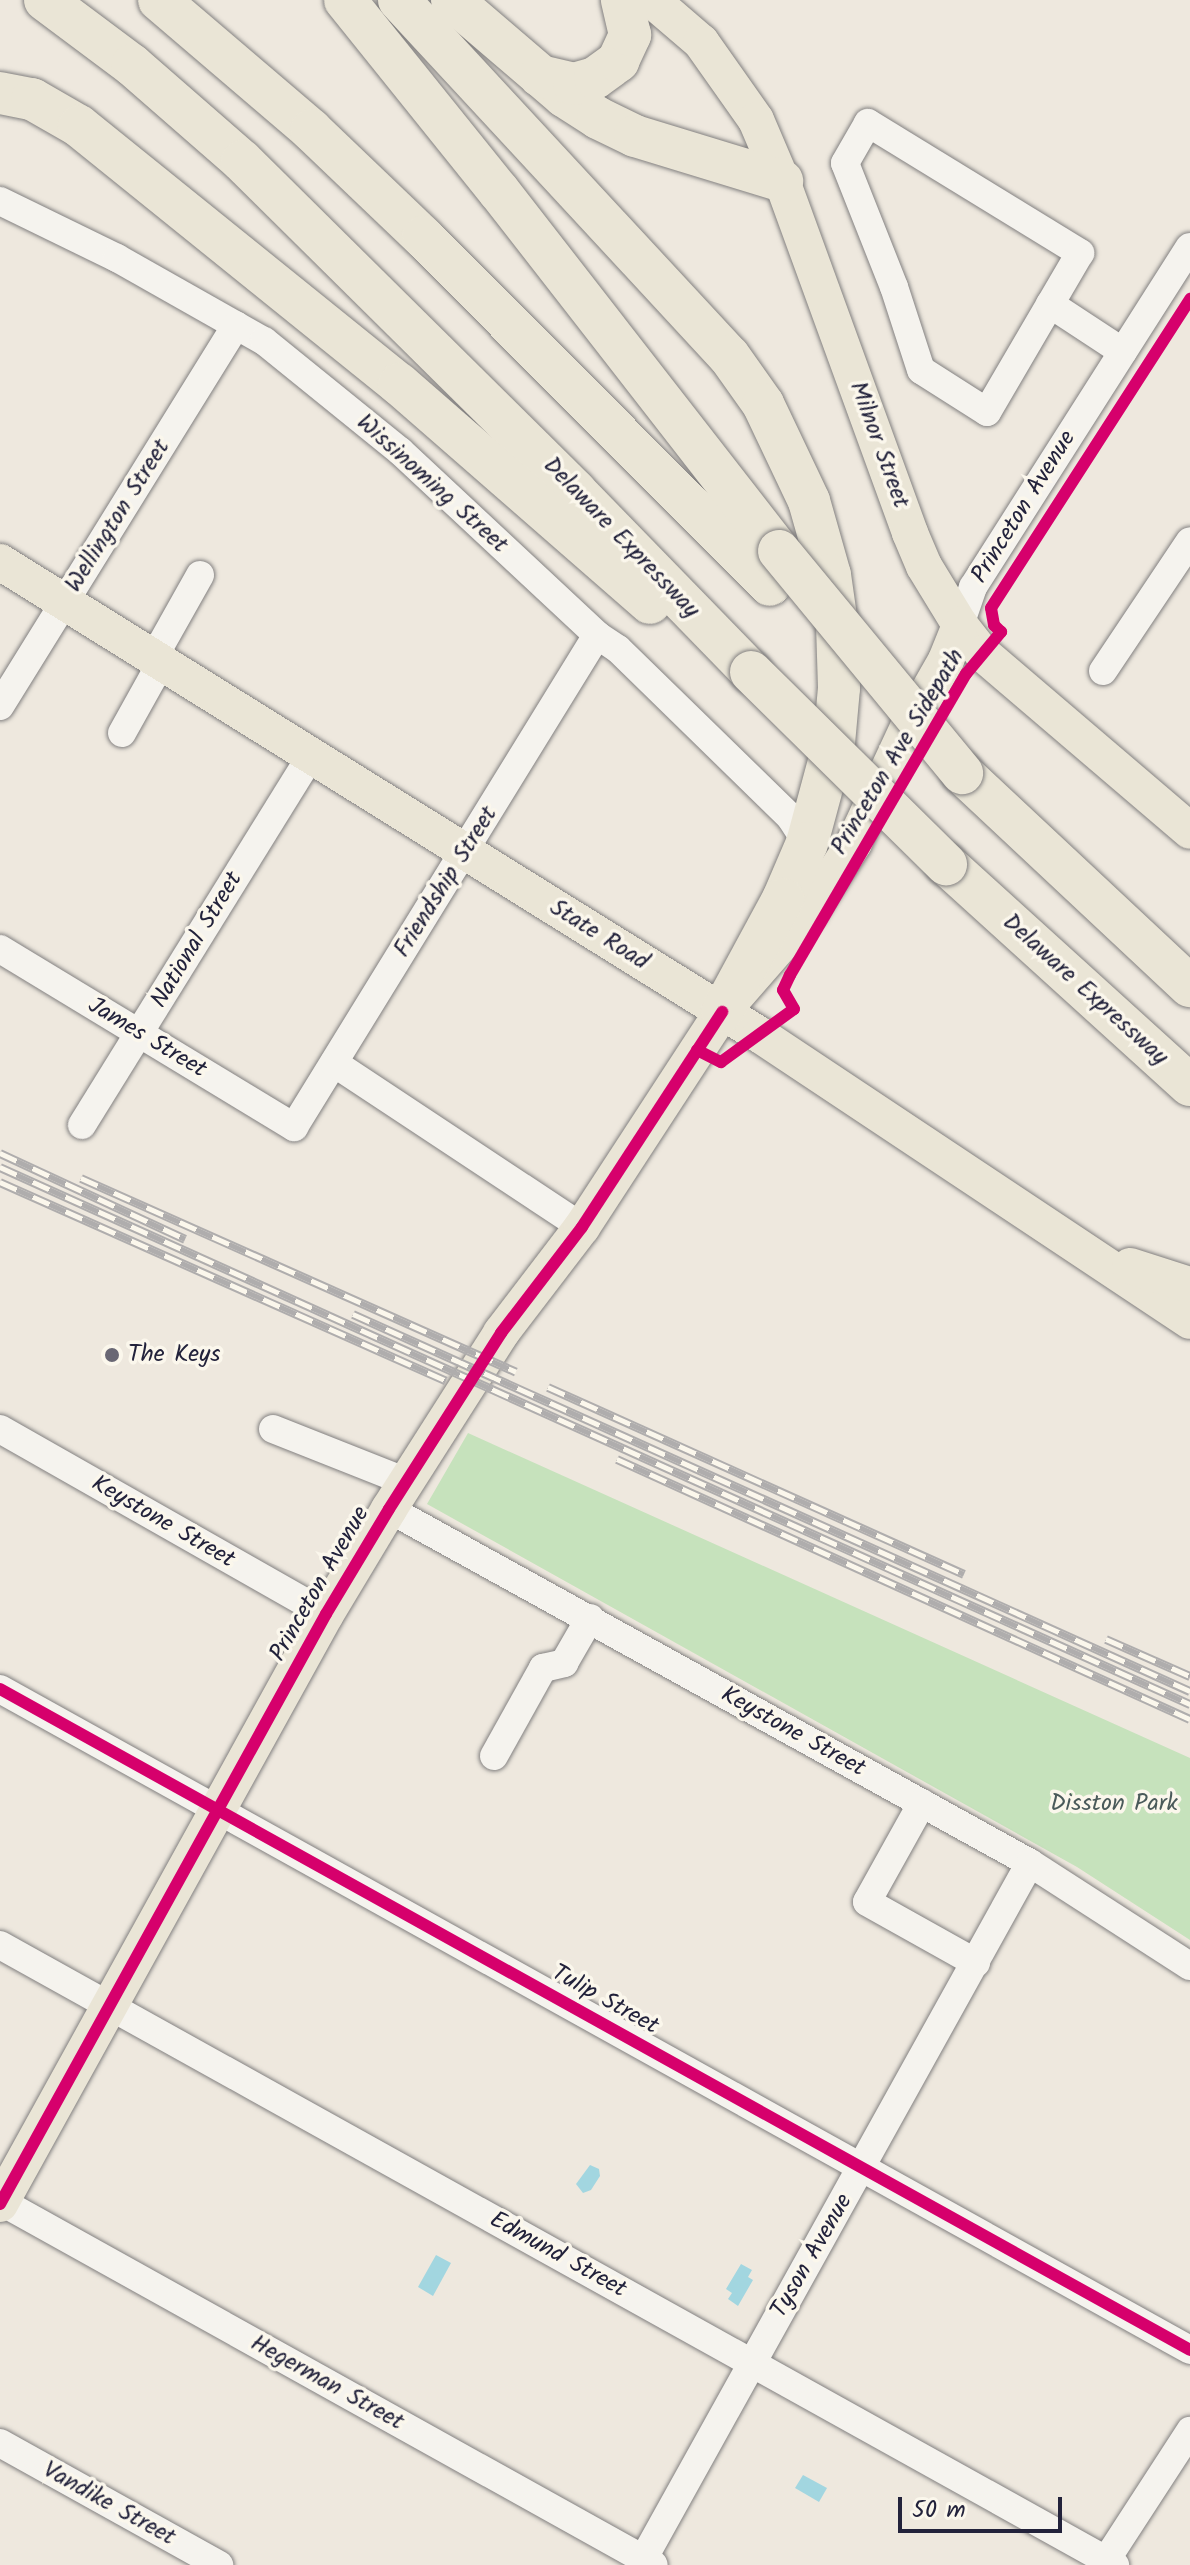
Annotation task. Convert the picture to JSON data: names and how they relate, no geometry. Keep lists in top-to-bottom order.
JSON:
{
  "streets": {
    "highway": ["Delaware Expressway"],
    "main road": ["Milnor Street", "Princeton Avenue", "State Road"],
    "street": [
      "Wissinoming Street",
      "Wellington Street",
      "Friendship Street",
      "National Street",
      "James Street",
      "Keystone Street",
      "Tulip Street",
      "Edmund Street",
      "Tyson Avenue",
      "Hegerman Street",
      "Vandike Street"
    ],
    "cycle path": ["Princeton Ave Sidepath"]
  },
  "crossings": [
    ["Milnor Street", "Princeton Avenue"],
    ["Wissinoming Street", "Wellington Street"],
    ["Wissinoming Street", "Friendship Street"],
    ["Princeton Avenue", "State Road"],
    ["Princeton Avenue", "Keystone Street"],
    ["Princeton Avenue", "Tulip Street"],
    ["Princeton Avenue", "Edmund Street"],
    ["Princeton Avenue", "Hegerman Street"],
    ["Wellington Street", "State Road"],
    ["Friendship Street", "State Road"],
    ["Friendship Street", "James Street"],
    ["State Road", "National Street"],
    ["National Street", "James Street"],
    ["Keystone Street", "Tyson Avenue"],
    ["Tulip Street", "Tyson Avenue"],
    ["Edmund Street", "Tyson Avenue"],
    ["Tyson Avenue", "Hegerman Street"]
  ],
  "parks": ["Disston Park"],
  "places": ["The Keys"],
  "scale_bar": "50 m"
}
